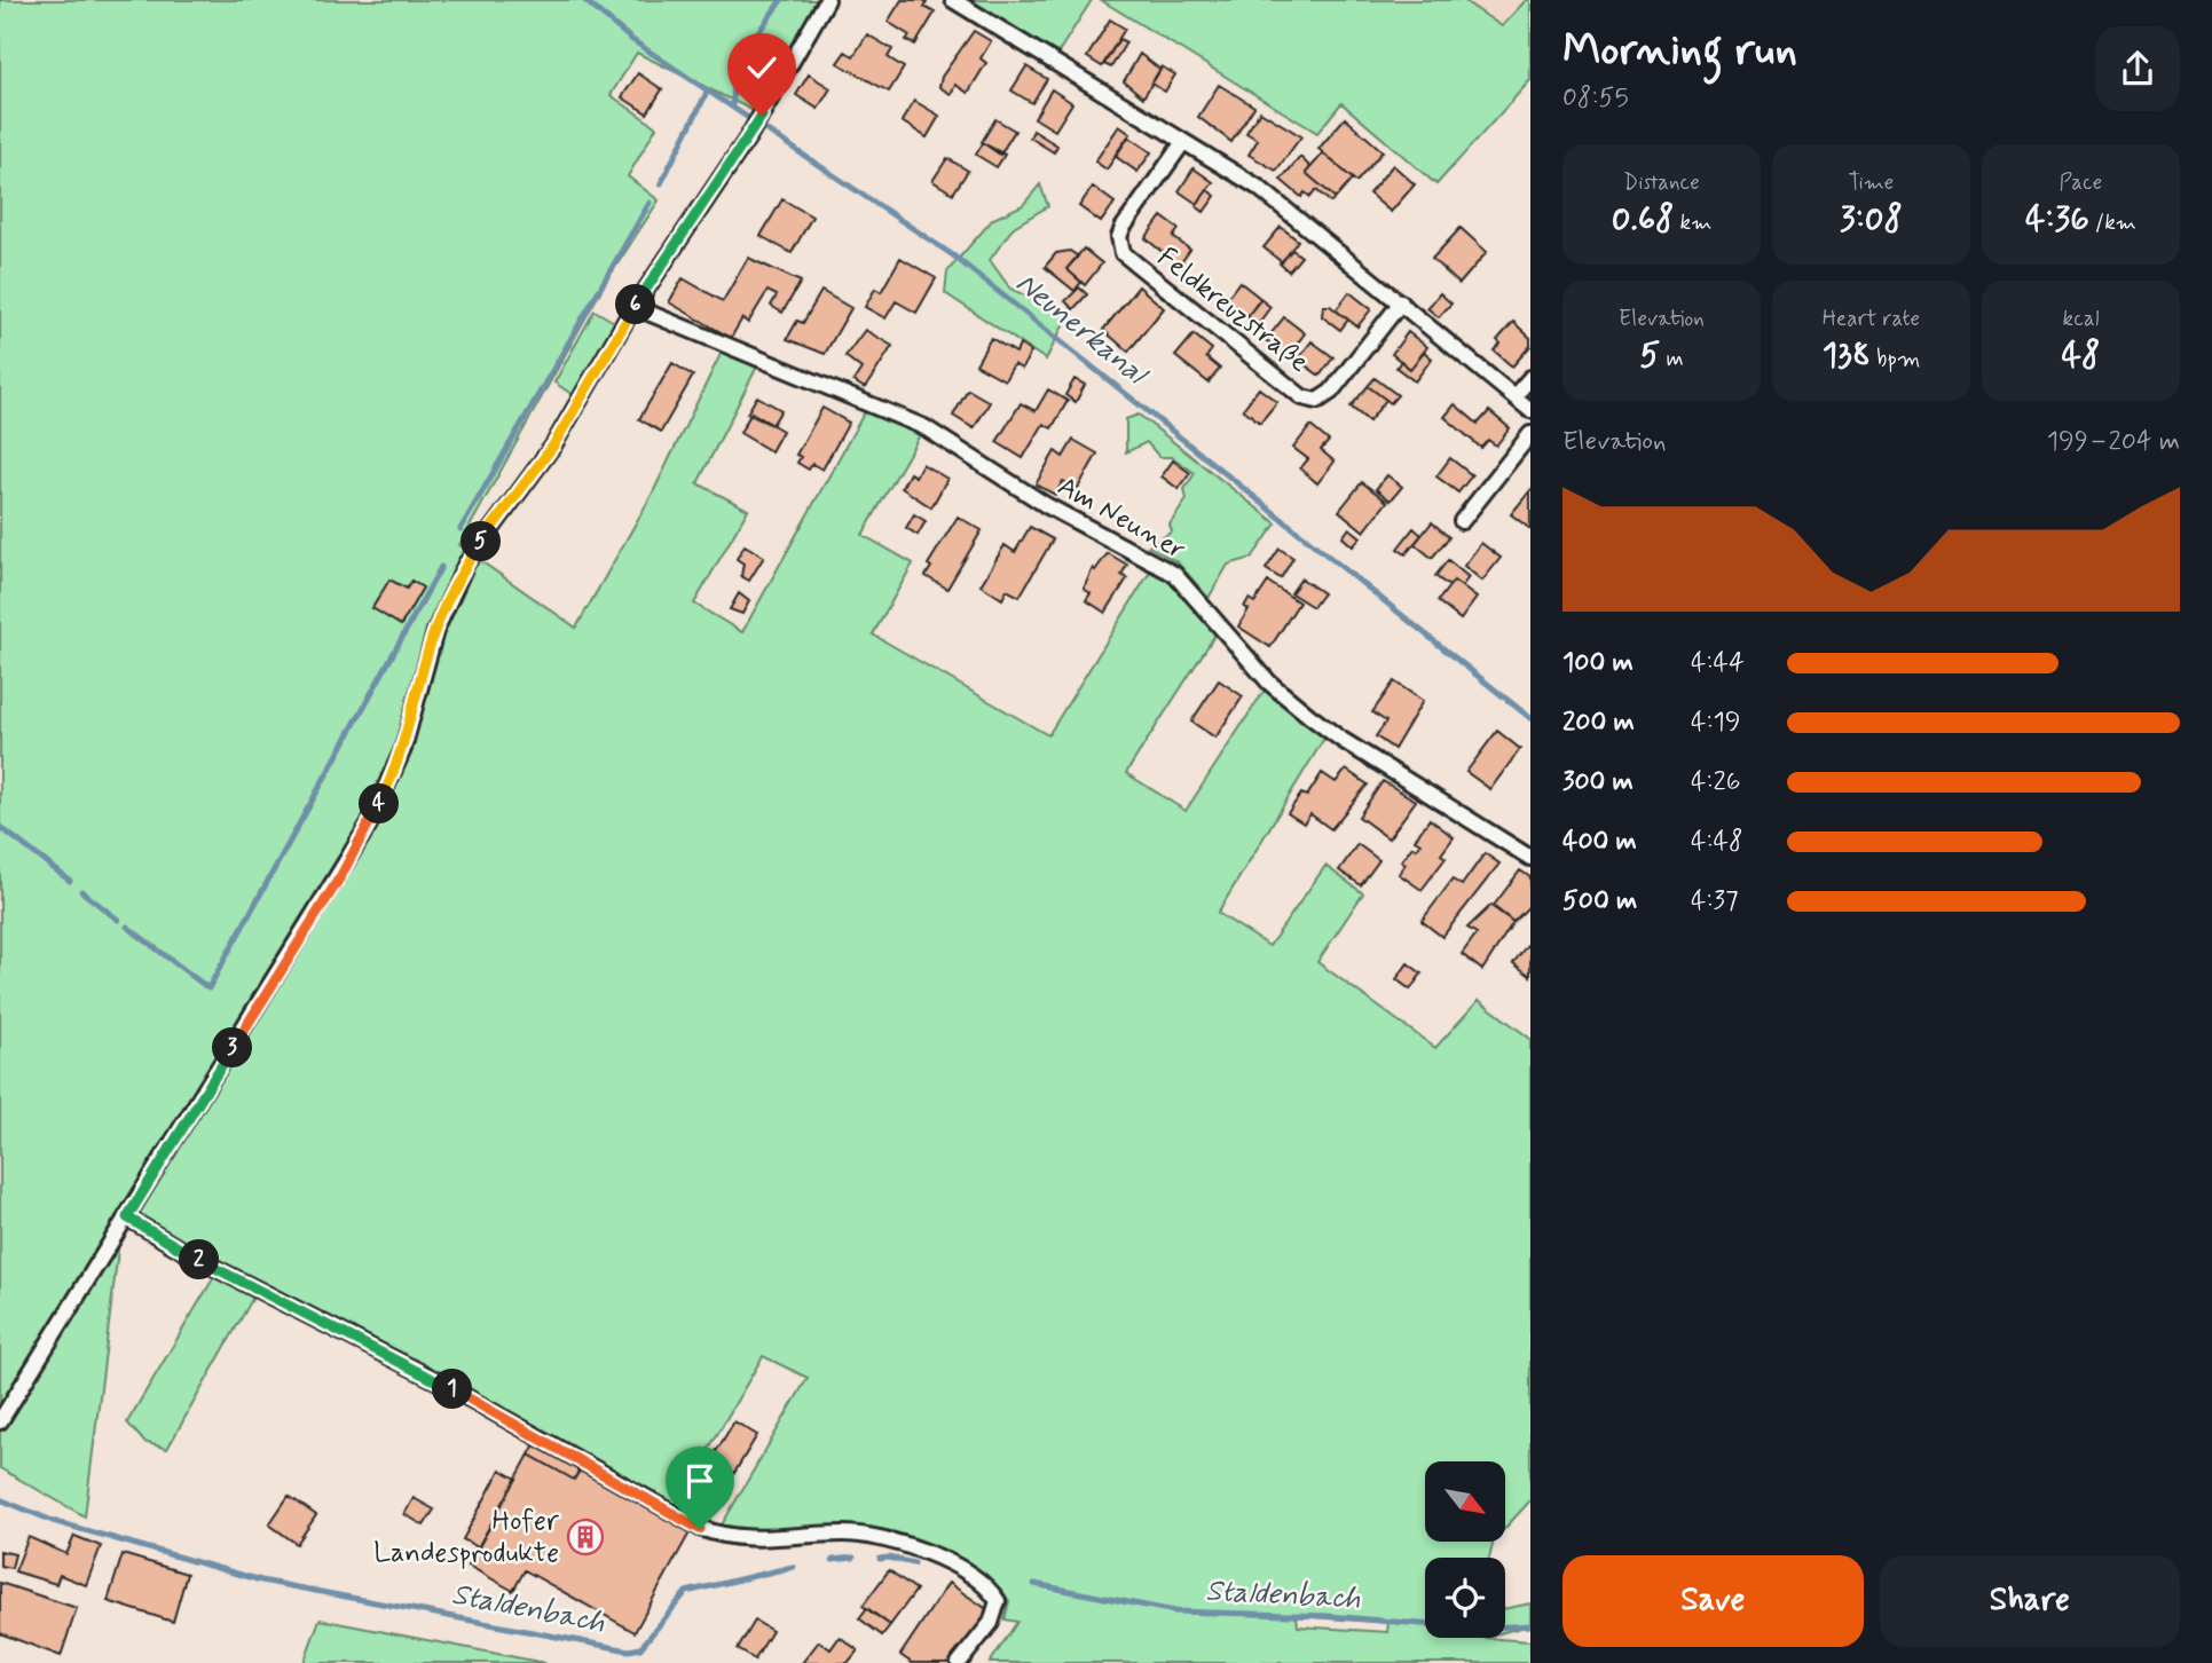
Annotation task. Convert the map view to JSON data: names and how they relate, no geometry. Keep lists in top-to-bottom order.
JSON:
{
  "streets": {
    "street": ["Feldkreuzstraße", "Am Neuner"]
  },
  "water": ["Neunerkanal", "Staldenbach"],
  "places": {
    "building": ["Hofer Landesprodukte"]
  },
  "north": "bottom right",
  "page": {
    "heading": ["Morning run", "08:55"],
    "stats": [
      ["Distance", "0.68 km"],
      ["Time", "3:08"],
      ["Pace", "4:36 /km"],
      ["Elevation", "5 m"],
      ["Heart rate", "138 bpm"],
      ["kcal", "48"]
    ],
    "pins": [
      "6",
      "5",
      "4",
      "3",
      "2",
      "1"
    ],
    "chart": ["Elevation", "199–204 m"],
    "list": [
      {
        "name": "100 m",
        "note": "4:44"
      },
      {
        "name": "200 m",
        "note": "4:19"
      },
      {
        "name": "300 m",
        "note": "4:26"
      },
      {
        "name": "400 m",
        "note": "4:48"
      },
      {
        "name": "500 m",
        "note": "4:37"
      }
    ],
    "buttons": ["Save", "Share"]
  }
}
